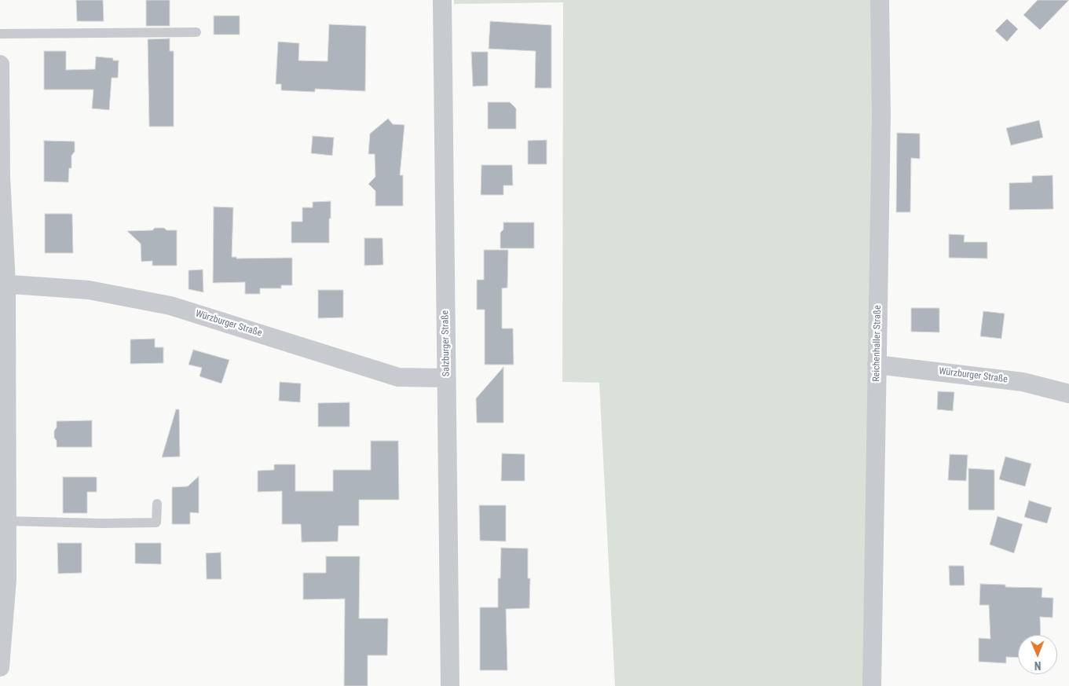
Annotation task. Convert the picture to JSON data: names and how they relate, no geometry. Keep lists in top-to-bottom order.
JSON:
{
  "streets": {
    "street": ["Würzburger Straße", "Salzburger Straße", "Reichenhaller Straße"]
  },
  "crossings": [
    ["Würzburger Straße", "Salzburger Straße"],
    ["Würzburger Straße", "Reichenhaller Straße"]
  ],
  "north": "bottom"
}
